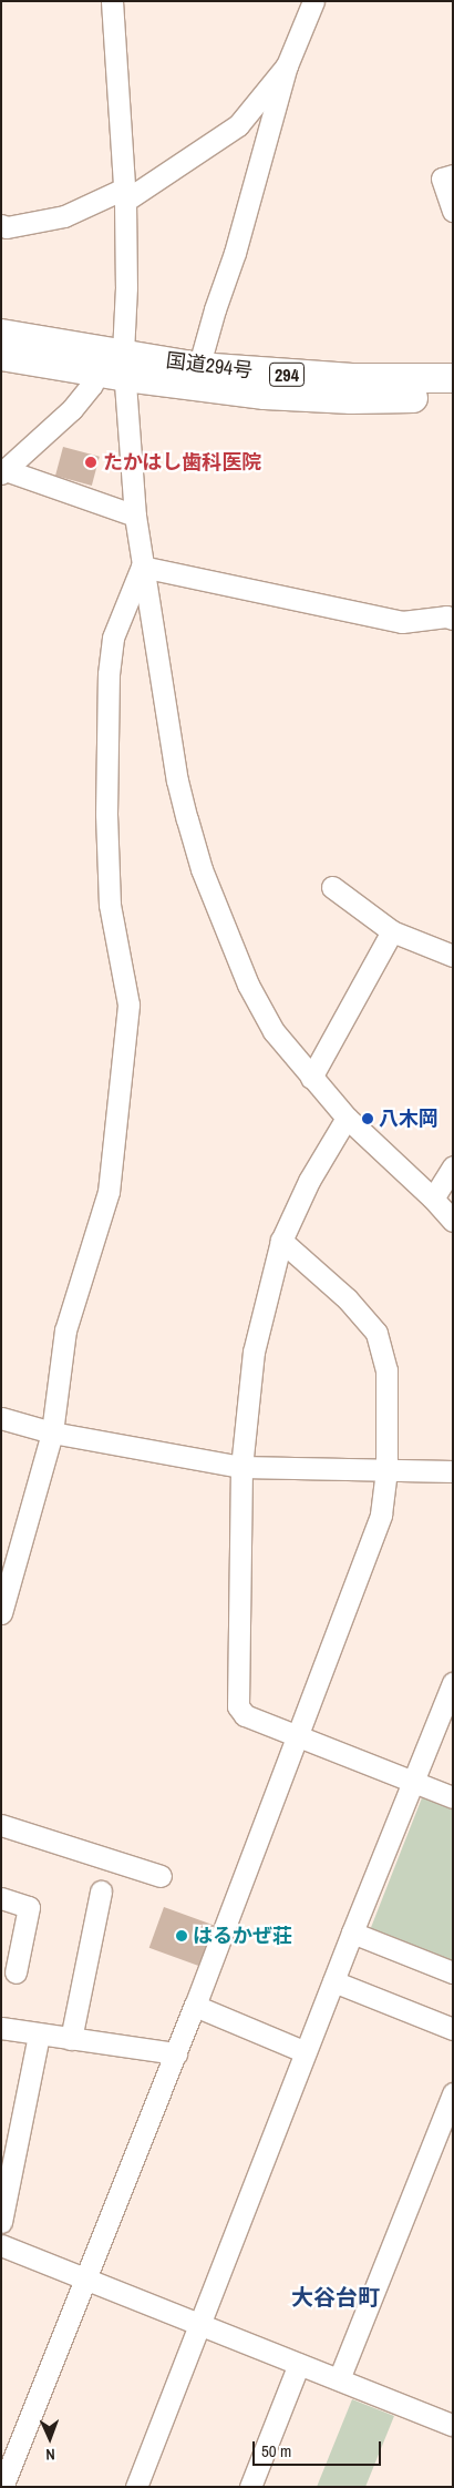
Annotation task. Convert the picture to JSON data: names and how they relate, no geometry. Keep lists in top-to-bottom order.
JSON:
{
  "streets": {
    "highway": ["国道294号", "294"]
  },
  "districts": ["大谷台町"],
  "places": ["たかはし歯科医院", "八木岡", "はるかぜ荘"],
  "scale_bar": "50 m",
  "north": "bottom"
}
